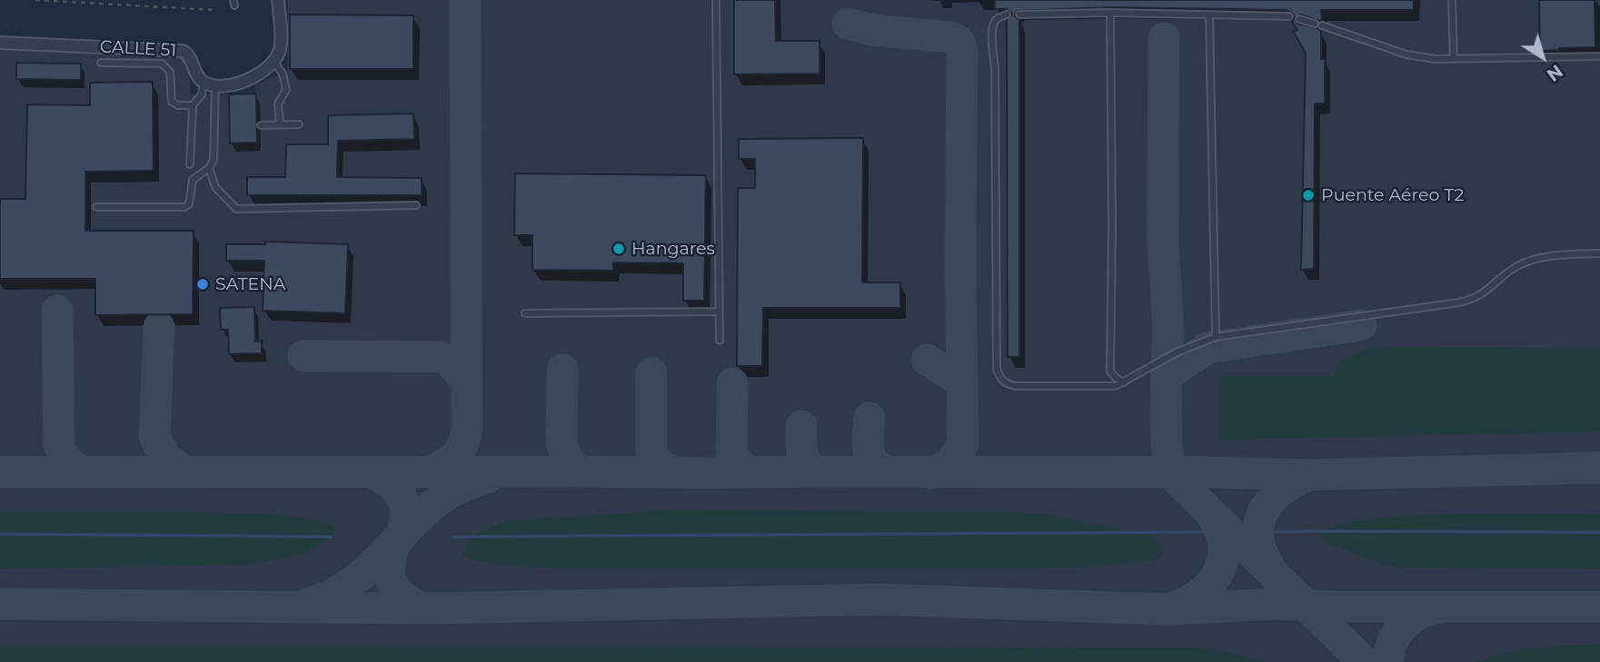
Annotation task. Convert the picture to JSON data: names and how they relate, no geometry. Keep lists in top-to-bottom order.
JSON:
{
  "streets": {
    "street": ["CALLE 51"]
  },
  "places": ["Puente Aéreo T2", "Hangares", "SATENA"],
  "north": "bottom right"
}
